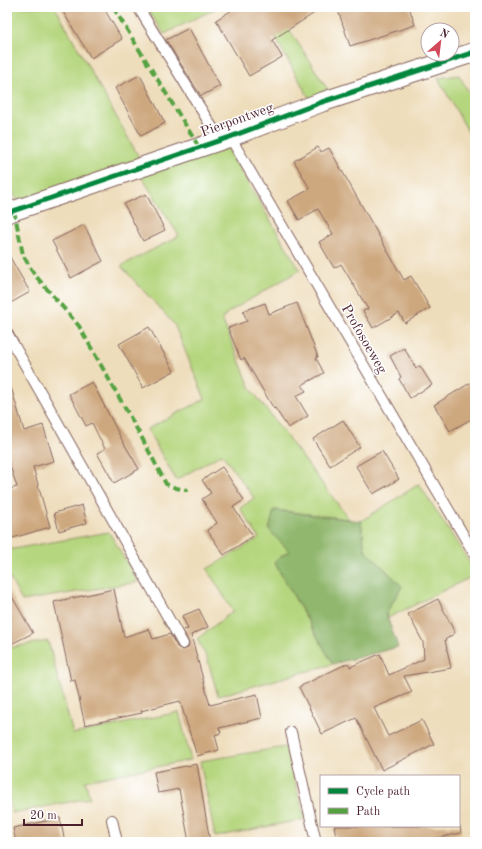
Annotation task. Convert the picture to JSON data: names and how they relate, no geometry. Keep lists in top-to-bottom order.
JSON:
{
  "streets": {
    "street": ["Pierpontweg"],
    "lane": ["Profosoeweg"]
  },
  "crossings": [
    ["Pierpontweg", "Profosoeweg"]
  ],
  "legend": ["Cycle path", "Path"],
  "scale_bar": "20 m",
  "north": "top right"
}
